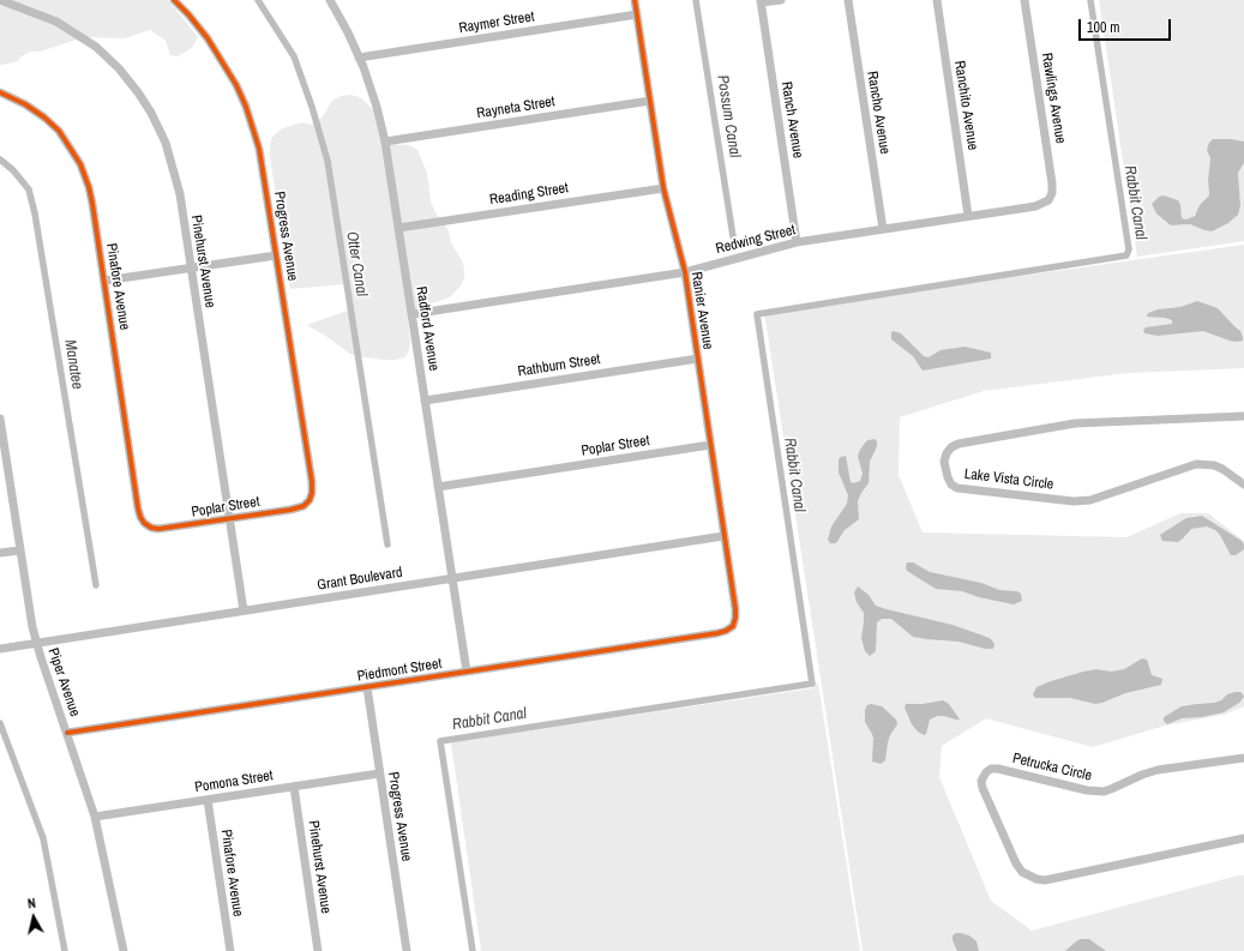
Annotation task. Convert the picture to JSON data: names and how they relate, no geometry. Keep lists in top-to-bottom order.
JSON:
{
  "streets": {
    "street": [
      "Raymer Street",
      "Rawlings Avenue",
      "Ranchito Avenue",
      "Rayneta Street",
      "Rancho Avenue",
      "Ranch Avenue",
      "Reading Street",
      "Progress Avenue",
      "Redwing Street",
      "Pinehurst Avenue",
      "Pinafore Avenue",
      "Ranier Avenue",
      "Radford Avenue",
      "Rathburn Street",
      "Poplar Street",
      "Lake Vista Circle",
      "Grant Boulevard",
      "Piedmont Street",
      "Piper Avenue",
      "Petrucka Circle",
      "Pomona Street"
    ]
  },
  "crossings": [
    ["Raymer Street", "Ranier Avenue"],
    ["Raymer Street", "Radford Avenue"],
    ["Rawlings Avenue", "Redwing Street"],
    ["Ranchito Avenue", "Redwing Street"],
    ["Rayneta Street", "Ranier Avenue"],
    ["Rayneta Street", "Radford Avenue"],
    ["Rancho Avenue", "Redwing Street"],
    ["Ranch Avenue", "Redwing Street"],
    ["Reading Street", "Ranier Avenue"],
    ["Reading Street", "Radford Avenue"],
    ["Progress Avenue", "Poplar Street"],
    ["Progress Avenue", "Piedmont Street"],
    ["Progress Avenue", "Pomona Street"],
    ["Redwing Street", "Ranier Avenue"],
    ["Redwing Street", "Radford Avenue"],
    ["Pinehurst Avenue", "Poplar Street"],
    ["Pinehurst Avenue", "Grant Boulevard"],
    ["Pinehurst Avenue", "Pomona Street"],
    ["Pinafore Avenue", "Poplar Street"],
    ["Pinafore Avenue", "Pomona Street"],
    ["Ranier Avenue", "Rathburn Street"],
    ["Ranier Avenue", "Poplar Street"],
    ["Ranier Avenue", "Grant Boulevard"],
    ["Ranier Avenue", "Piedmont Street"],
    ["Radford Avenue", "Rathburn Street"],
    ["Radford Avenue", "Poplar Street"],
    ["Radford Avenue", "Grant Boulevard"],
    ["Radford Avenue", "Piedmont Street"],
    ["Grant Boulevard", "Piper Avenue"],
    ["Piedmont Street", "Piper Avenue"],
    ["Piper Avenue", "Pomona Street"]
  ],
  "water": [
    "Possum Canal",
    "Rabbit Canal",
    "Otter Canal",
    "Manatee"
  ],
  "scale_bar": "100 m",
  "north": "top"
}
